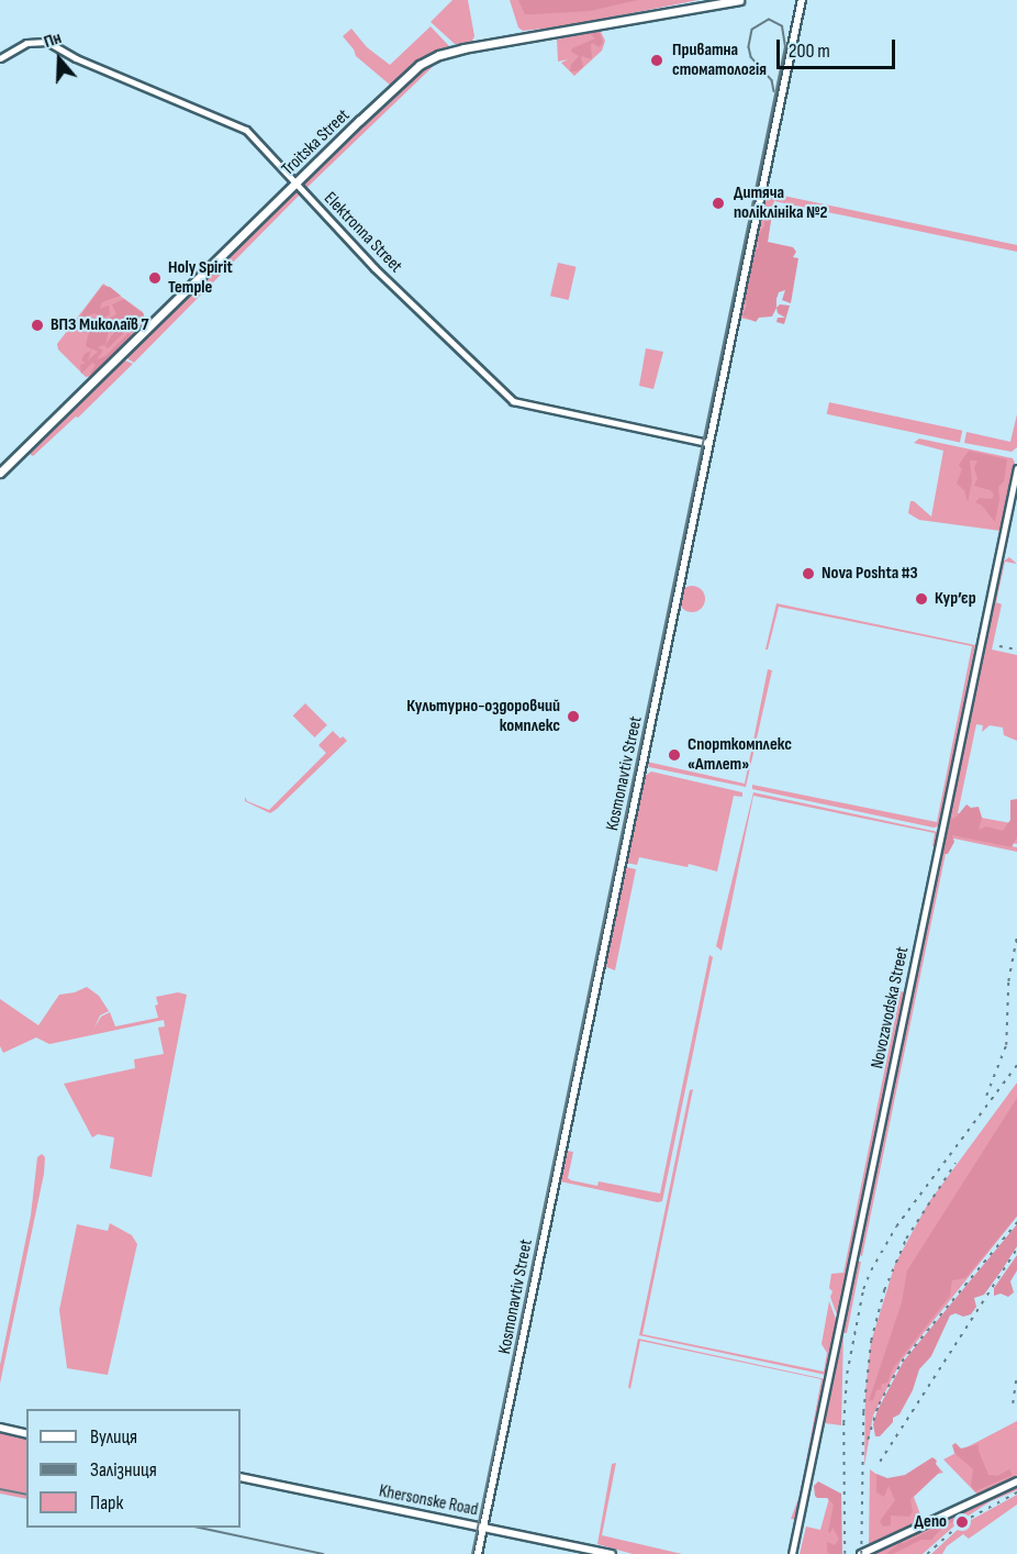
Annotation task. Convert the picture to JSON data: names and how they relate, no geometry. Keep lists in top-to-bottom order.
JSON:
{
  "streets": {
    "main road": ["Troitska Street", "Kosmonavtiv Street", "Khersonske Road"],
    "street": ["Elektronna Street", "Novozavodska Street"]
  },
  "crossings": [
    ["Troitska Street", "Elektronna Street"],
    ["Elektronna Street", "Kosmonavtiv Street"],
    ["Kosmonavtiv Street", "Khersonske Road"]
  ],
  "places": [
    "Приватна стоматологія",
    "Дитяча поліклініка №2",
    "Holy Spirit Temple",
    "ВПЗ Миколаїв 7",
    "Nova Poshta #3",
    "Кур’єр",
    "Культурно-оздоровчий комплекс",
    "Спорткомплекс «Атлет»",
    "Депо"
  ],
  "legend": ["Вулиця", "Залізниця", "Парк"],
  "scale_bar": "200 m",
  "north": "top"
}
